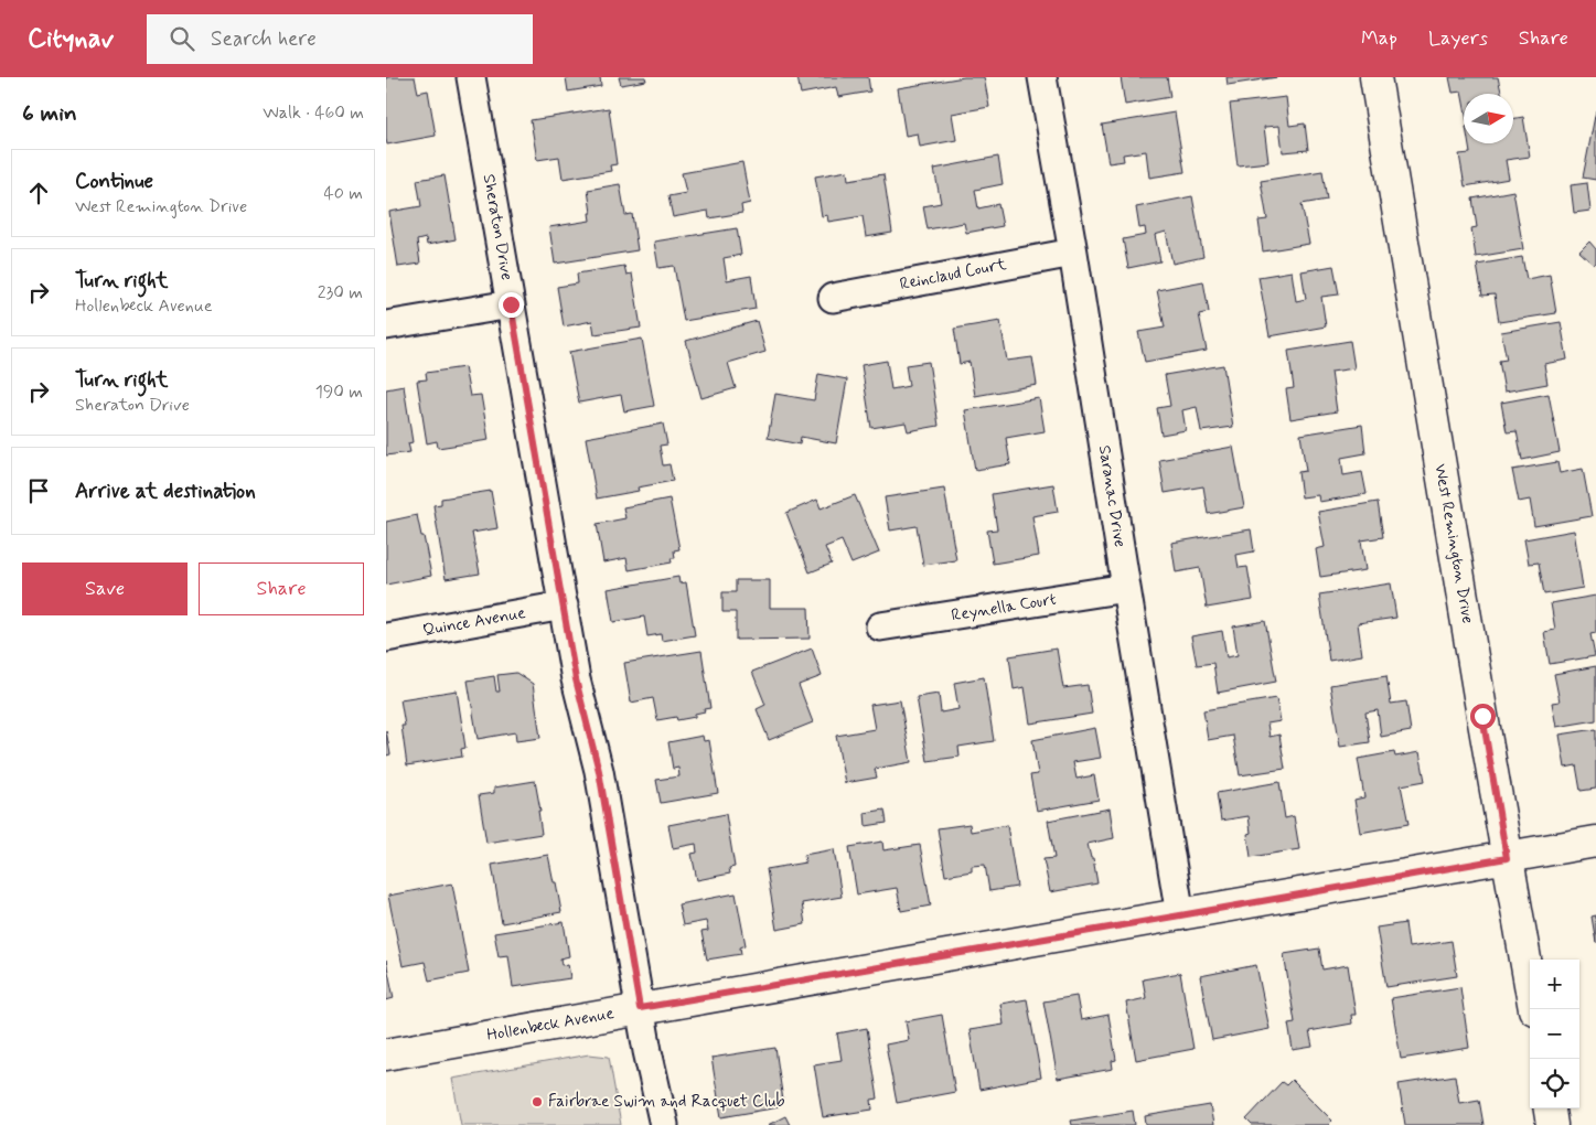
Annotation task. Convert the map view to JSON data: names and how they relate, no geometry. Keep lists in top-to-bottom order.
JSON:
{
  "streets": {
    "street": [
      "Sheraton Drive",
      "Reinclaud Court",
      "Saranac Drive",
      "West Remington Drive",
      "Reynella Court",
      "Quince Avenue",
      "Hollenbeck Avenue"
    ]
  },
  "crossings": [
    ["Sheraton Drive", "Quince Avenue"],
    ["Sheraton Drive", "Hollenbeck Avenue"],
    ["Reinclaud Court", "Saranac Drive"],
    ["Saranac Drive", "Reynella Court"],
    ["Saranac Drive", "Hollenbeck Avenue"],
    ["West Remington Drive", "Hollenbeck Avenue"]
  ],
  "places": ["Fairbrae Swim and Racquet Club"],
  "north": "right",
  "page": {
    "header": "Citynav",
    "search": "Search here",
    "nav": ["Map", "Layers", "Share"],
    "heading": ["6 min", "Walk · 460 m"],
    "list": [
      ["Continue", "West Remington Drive", "40 m"],
      ["Turn right", "Hollenbeck Avenue", "230 m"],
      ["Turn right", "Sheraton Drive", "190 m"],
      "Arrive at destination"
    ],
    "buttons": ["Save", "Share"],
    "map_buttons": ["+", "−"]
  }
}
